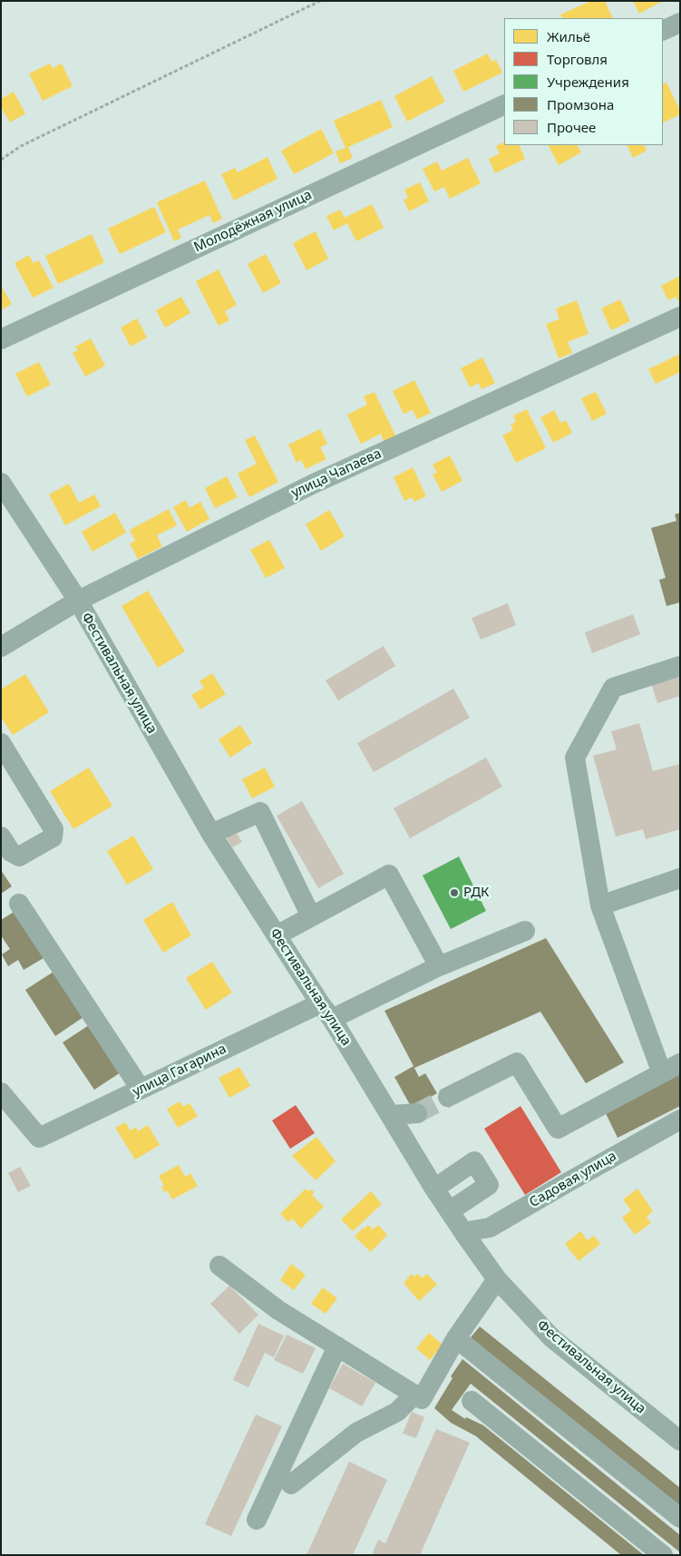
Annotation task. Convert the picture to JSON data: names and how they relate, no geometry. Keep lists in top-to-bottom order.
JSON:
{
  "streets": {
    "street": [
      "Молодёжная улица",
      "улица Чапаева",
      "Фестивальная улица",
      "улица Гагарина",
      "Садовая улица"
    ]
  },
  "crossings": [
    ["улица Чапаева", "Фестивальная улица"],
    ["Фестивальная улица", "улица Гагарина"],
    ["Фестивальная улица", "Садовая улица"]
  ],
  "places": ["РДК"],
  "legend": [
    "Жильё",
    "Торговля",
    "Учреждения",
    "Промзона",
    "Прочее"
  ]
}
